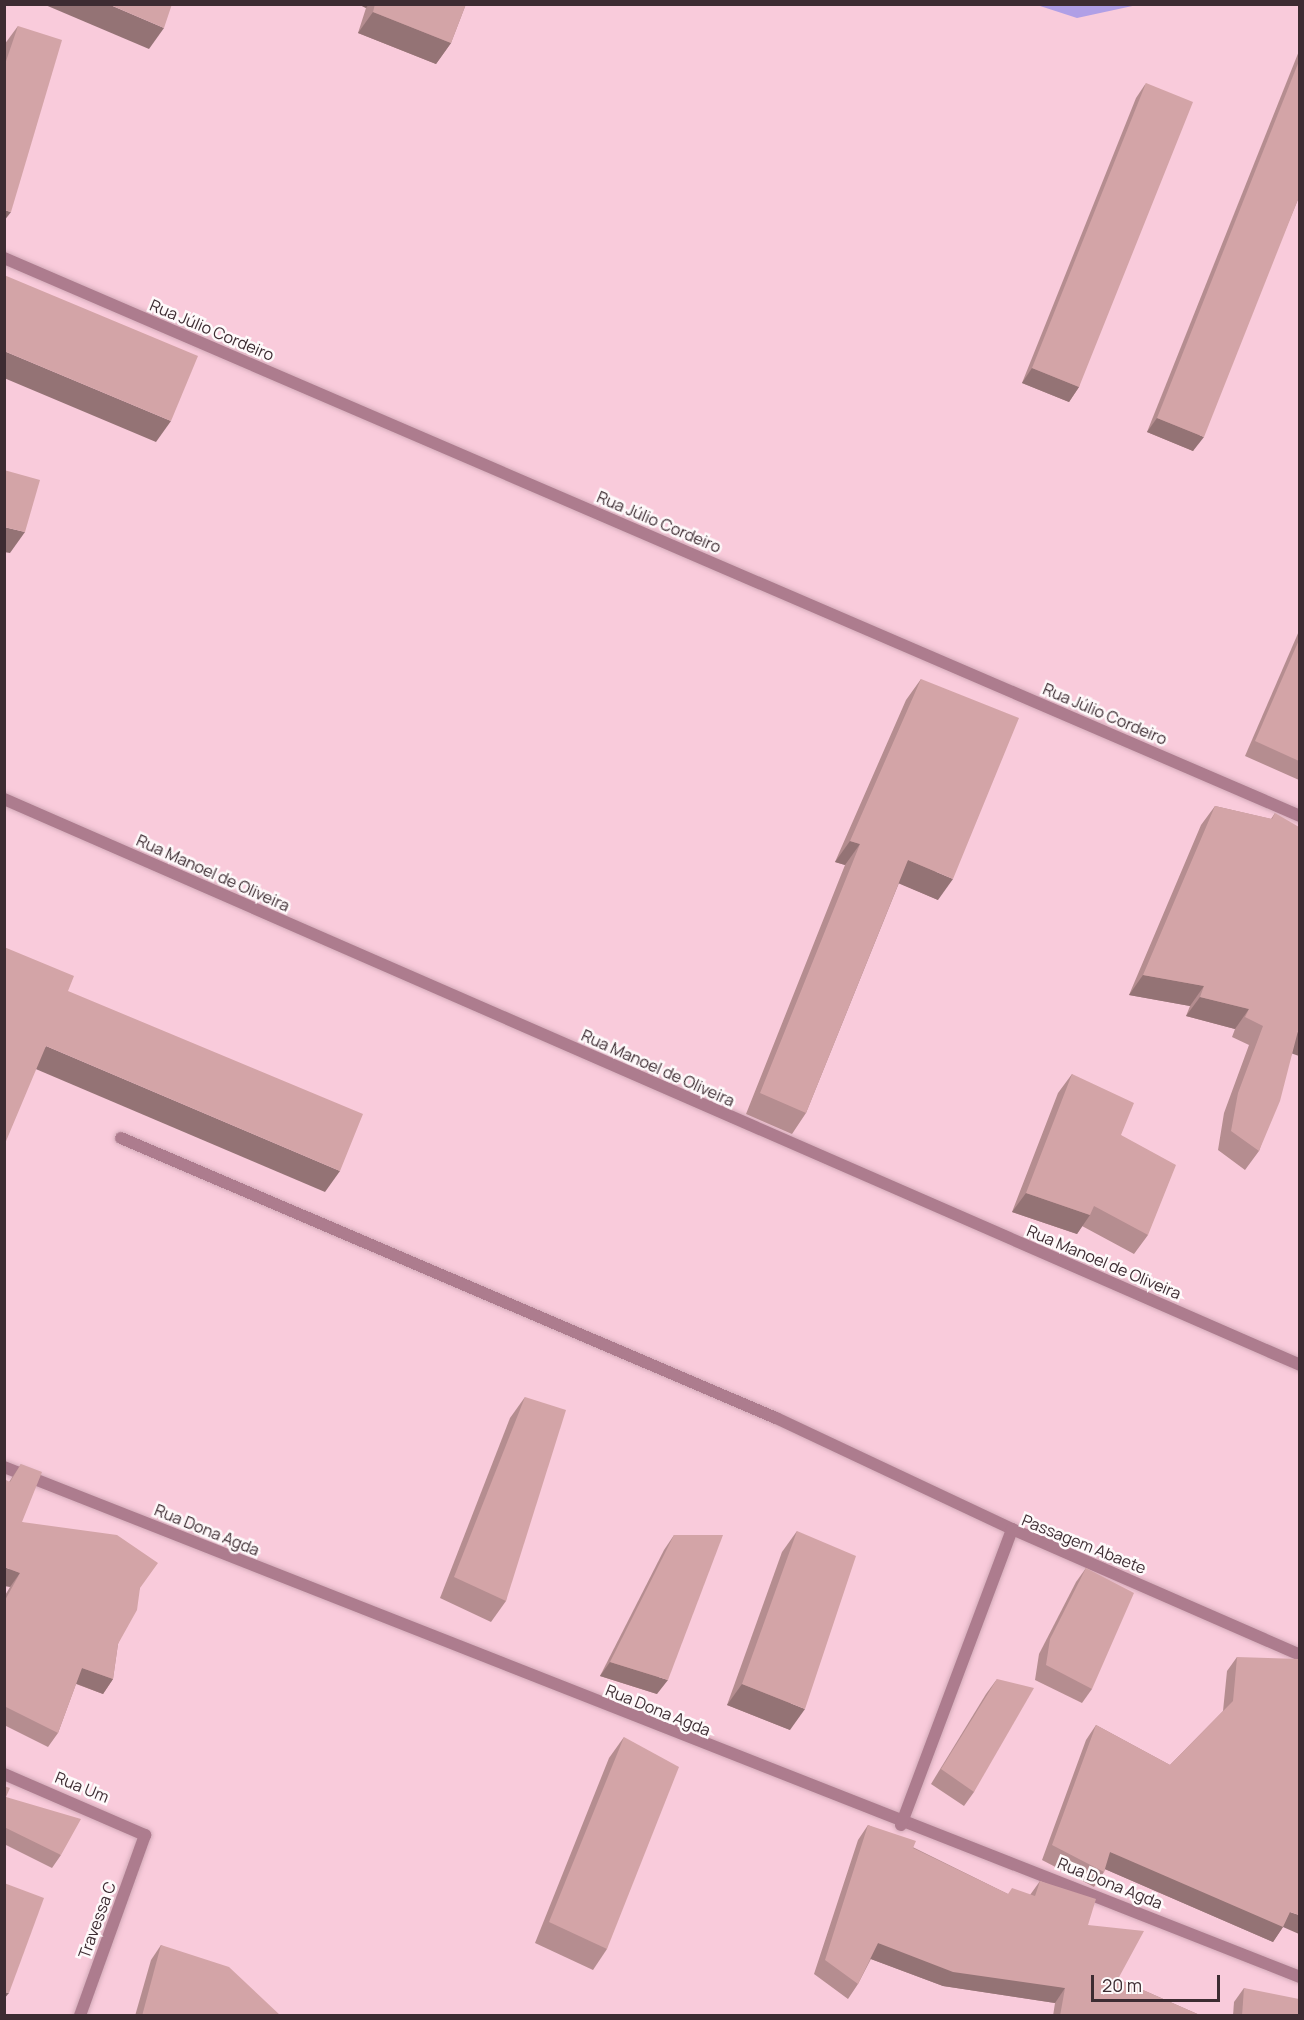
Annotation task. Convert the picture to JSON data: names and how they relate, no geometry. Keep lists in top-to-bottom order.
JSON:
{
  "streets": {
    "street": [
      "Rua Júlio Cordeiro",
      "Rua Manoel de Oliveira",
      "Rua Dona Agda",
      "Passagem Abaete",
      "Rua Um",
      "Travessa C"
    ]
  },
  "crossings": [
    ["Rua Dona Agda", "Passagem Abaete"],
    ["Rua Um", "Travessa C"]
  ],
  "scale_bar": "20 m"
}
